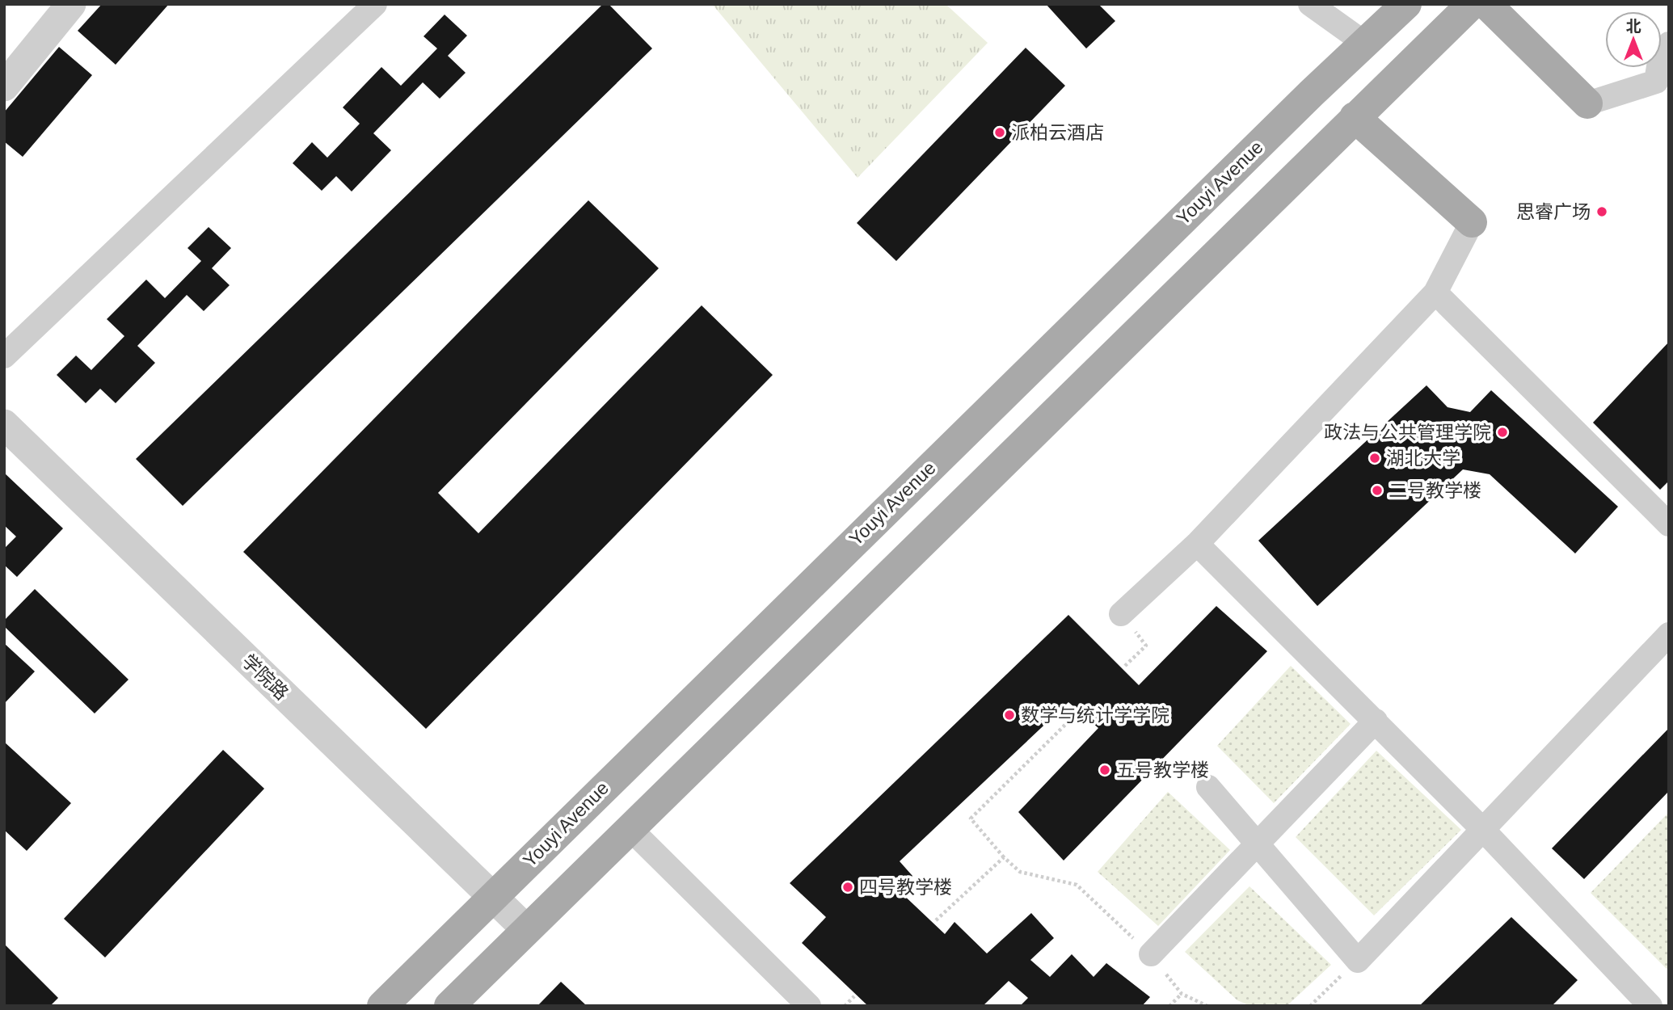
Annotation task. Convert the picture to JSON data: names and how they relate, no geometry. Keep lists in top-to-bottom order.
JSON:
{
  "streets": {
    "main road": ["Youyi Avenue"],
    "street": ["学院路"]
  },
  "crossings": [
    ["Youyi Avenue", "学院路"]
  ],
  "places": [
    "派柏云酒店",
    "思睿广场",
    "政法与公共管理学院",
    "湖北大学",
    "二号教学楼",
    "数学与统计学学院",
    "五号教学楼",
    "四号教学楼"
  ],
  "north": "top"
}
